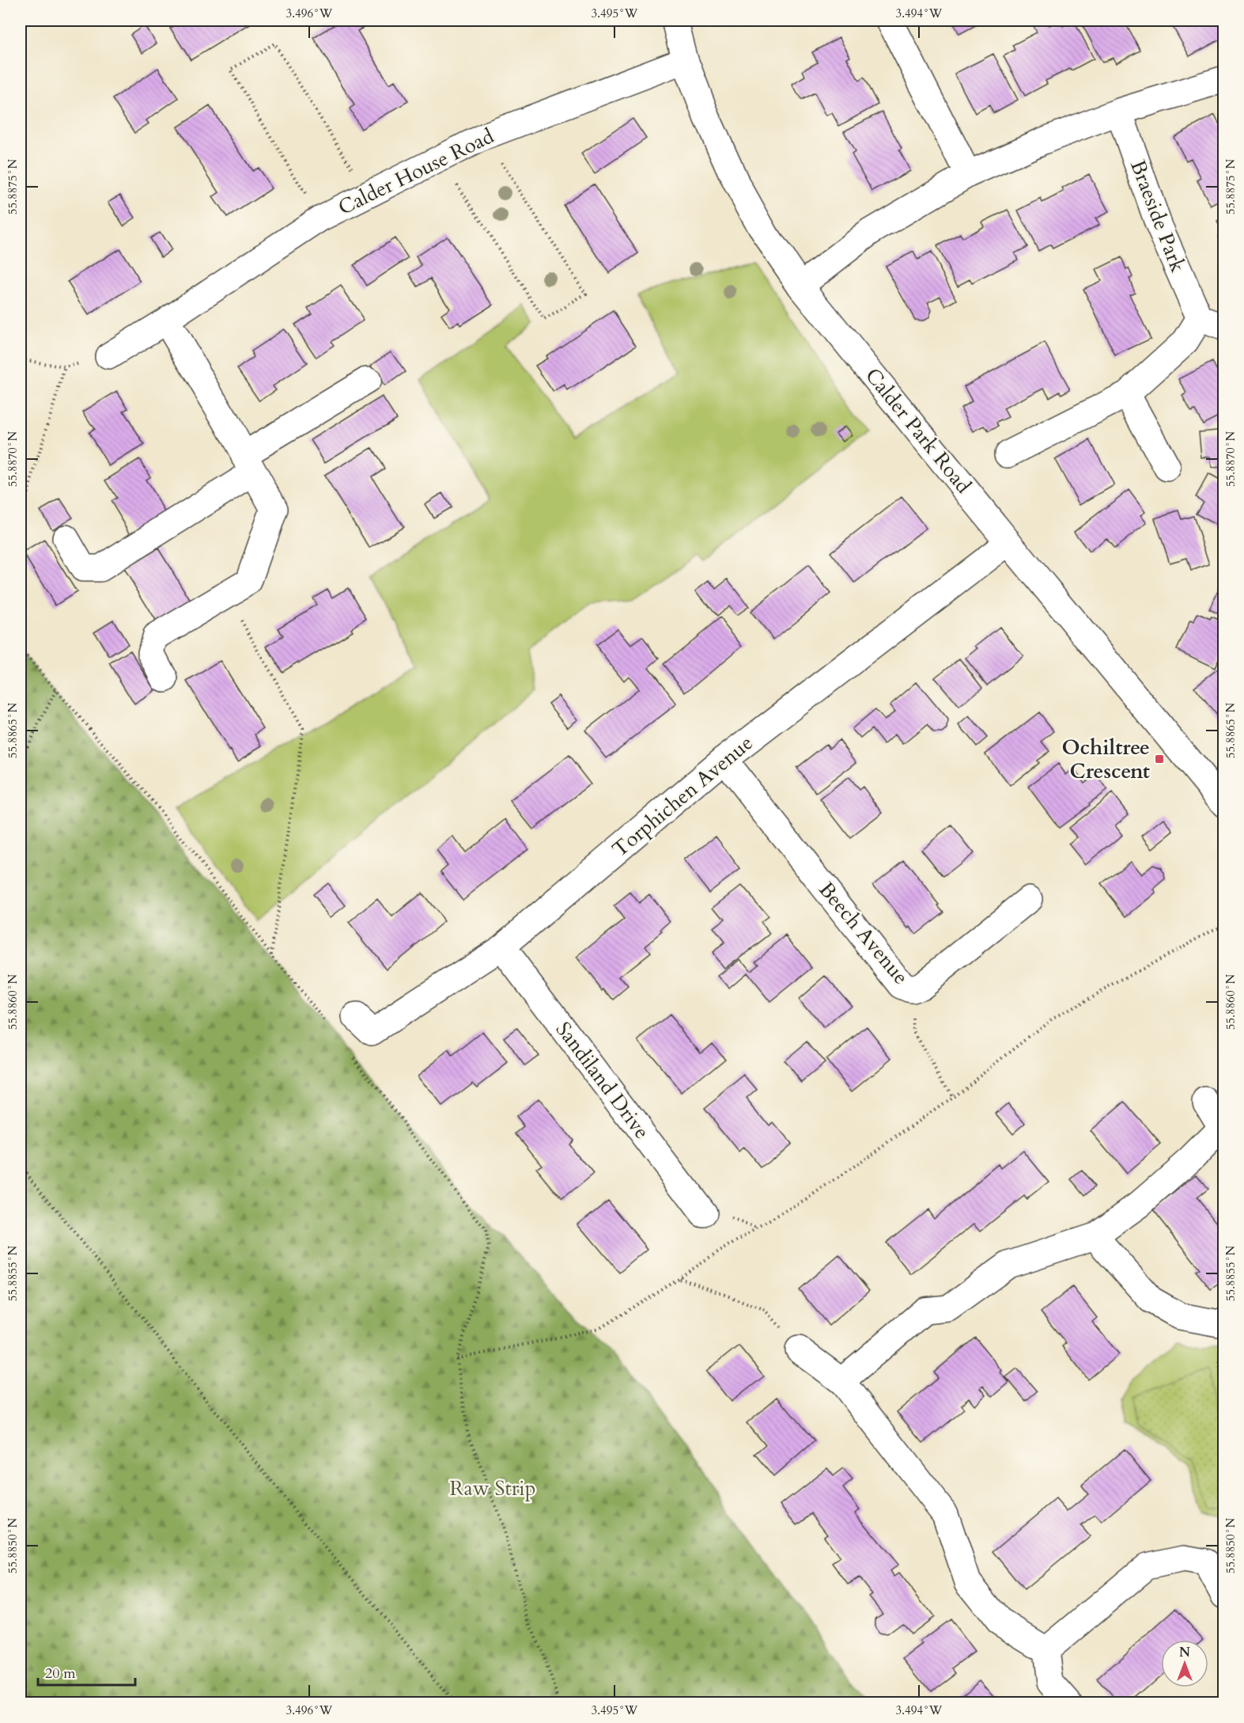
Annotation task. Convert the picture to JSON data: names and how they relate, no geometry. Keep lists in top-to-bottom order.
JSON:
{
  "streets": {
    "street": [
      "Calder House Road",
      "Braeside Park",
      "Calder Park Road",
      "Torphichen Avenue",
      "Beech Avenue",
      "Sandiland Drive"
    ]
  },
  "crossings": [
    ["Calder House Road", "Calder Park Road"],
    ["Calder Park Road", "Torphichen Avenue"],
    ["Torphichen Avenue", "Beech Avenue"],
    ["Torphichen Avenue", "Sandiland Drive"]
  ],
  "parks": ["Raw Strip"],
  "places": {
    "transit": ["Ochiltree Crescent"]
  },
  "scale_bar": "20 m",
  "north": "top",
  "coordinates": [
    "3.496°W",
    "3.495°W",
    "3.494°W",
    "55.8875°N",
    "55.8870°N",
    "55.8865°N",
    "55.8860°N",
    "55.8855°N",
    "55.8850°N"
  ]
}
